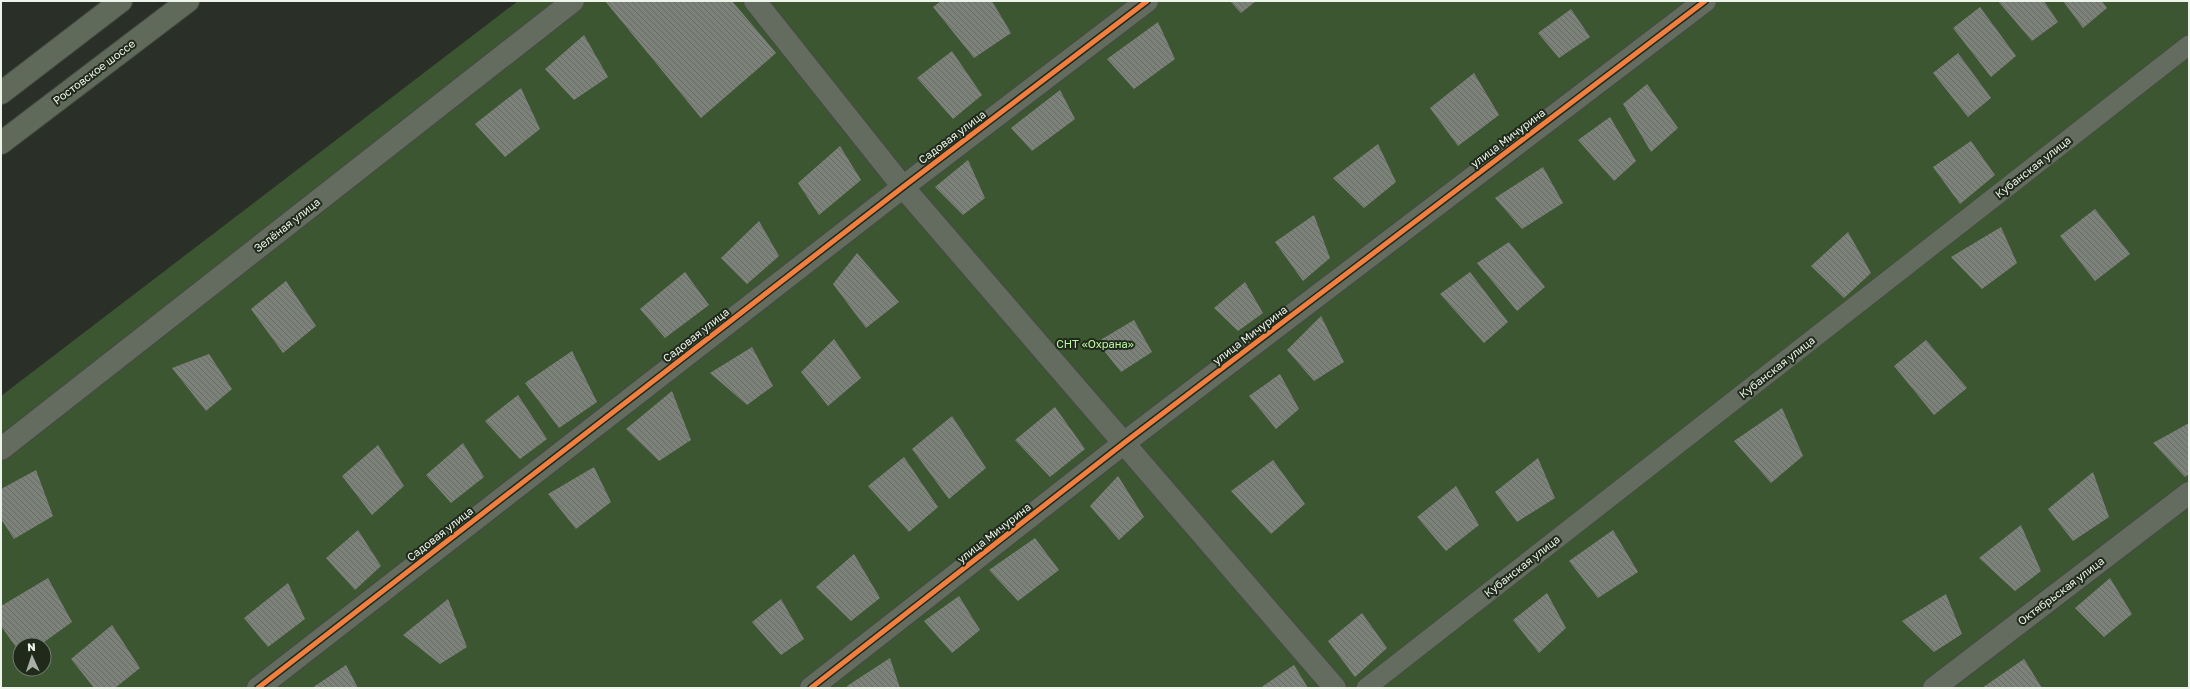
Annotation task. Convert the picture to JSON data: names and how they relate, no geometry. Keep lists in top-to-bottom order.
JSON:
{
  "streets": {
    "highway": ["Ростовское шоссе"],
    "street": [
      "Садовая улица",
      "улица Мичурина",
      "Зелёная улица",
      "Октябрьская улица"
    ],
    "lane": ["Кубанская улица"]
  },
  "parks": ["СНТ «Охрана»"],
  "north": "top"
}
